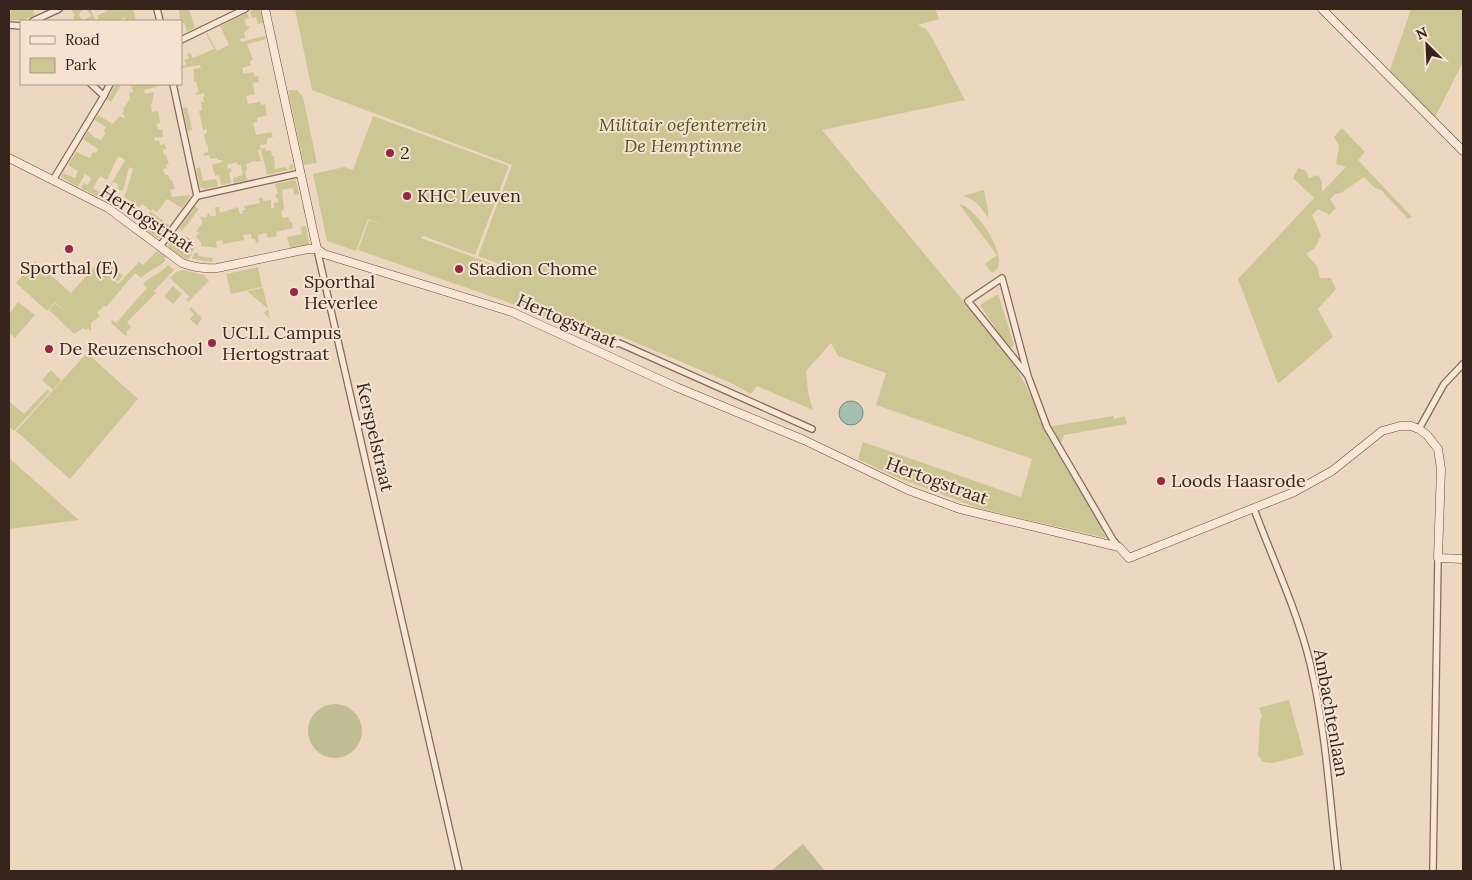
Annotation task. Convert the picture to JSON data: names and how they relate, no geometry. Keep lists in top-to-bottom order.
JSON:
{
  "streets": {
    "street": ["Hertogstraat", "Kerspelstraat", "Ambachtenlaan"]
  },
  "crossings": [
    ["Hertogstraat", "Kerspelstraat"]
  ],
  "parks": ["Militair oefenterrein De Hemptinne"],
  "places": [
    "2",
    "KHC Leuven",
    "Sporthal (E)",
    "Stadion Chome",
    "Sporthal Heverlee",
    "UCLL Campus Hertogstraat",
    "De Reuzenschool",
    "Loods Haasrode"
  ],
  "legend": ["Road", "Park"],
  "north": "top left"
}
